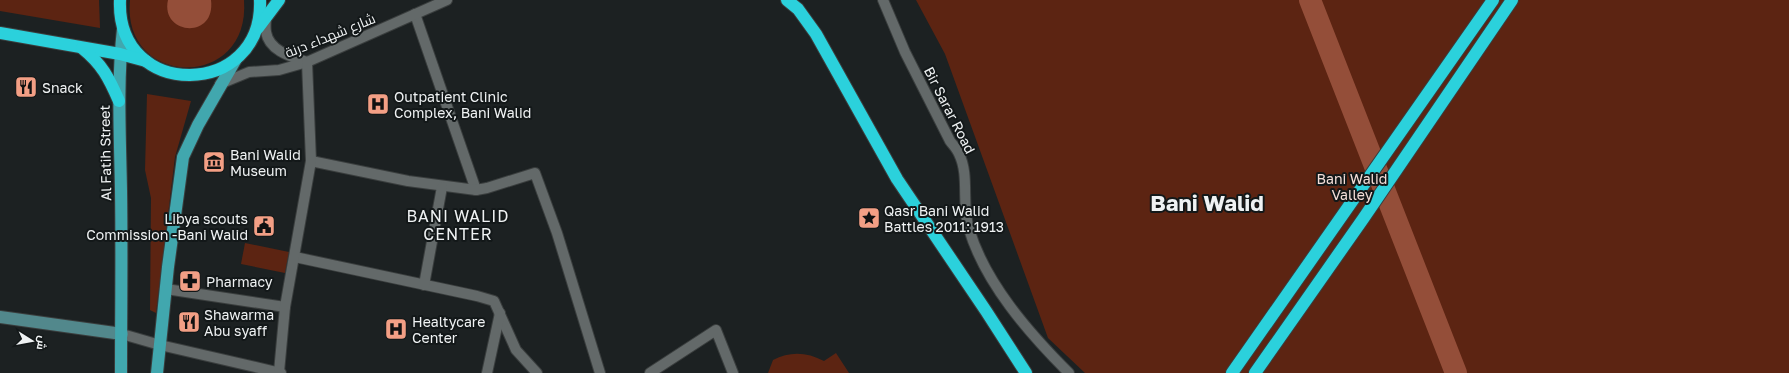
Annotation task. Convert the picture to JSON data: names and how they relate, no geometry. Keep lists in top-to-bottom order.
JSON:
{
  "streets": {
    "main road": ["Al Fatih Street"],
    "street": ["شارع شهداء درنة", "Bir Sarar Road"]
  },
  "districts": ["Bani Walid", "BANI WALID CENTER"],
  "parks": ["Bani Walid Valley"],
  "places": {
    "restaurant": ["Snack", "Shawarma Abu syaff"],
    "hospital": ["Outpatient Clinic Complex, Bani Walid", "Healtycare Center"],
    "museum": ["Bani Walid Museum"],
    "place": ["Qasr Bani Walid Battles 2011: 1913"],
    "public building": ["Libya scouts Commission -Bani Walid"],
    "pharmacy": ["Pharmacy"]
  },
  "north": "right"
}
